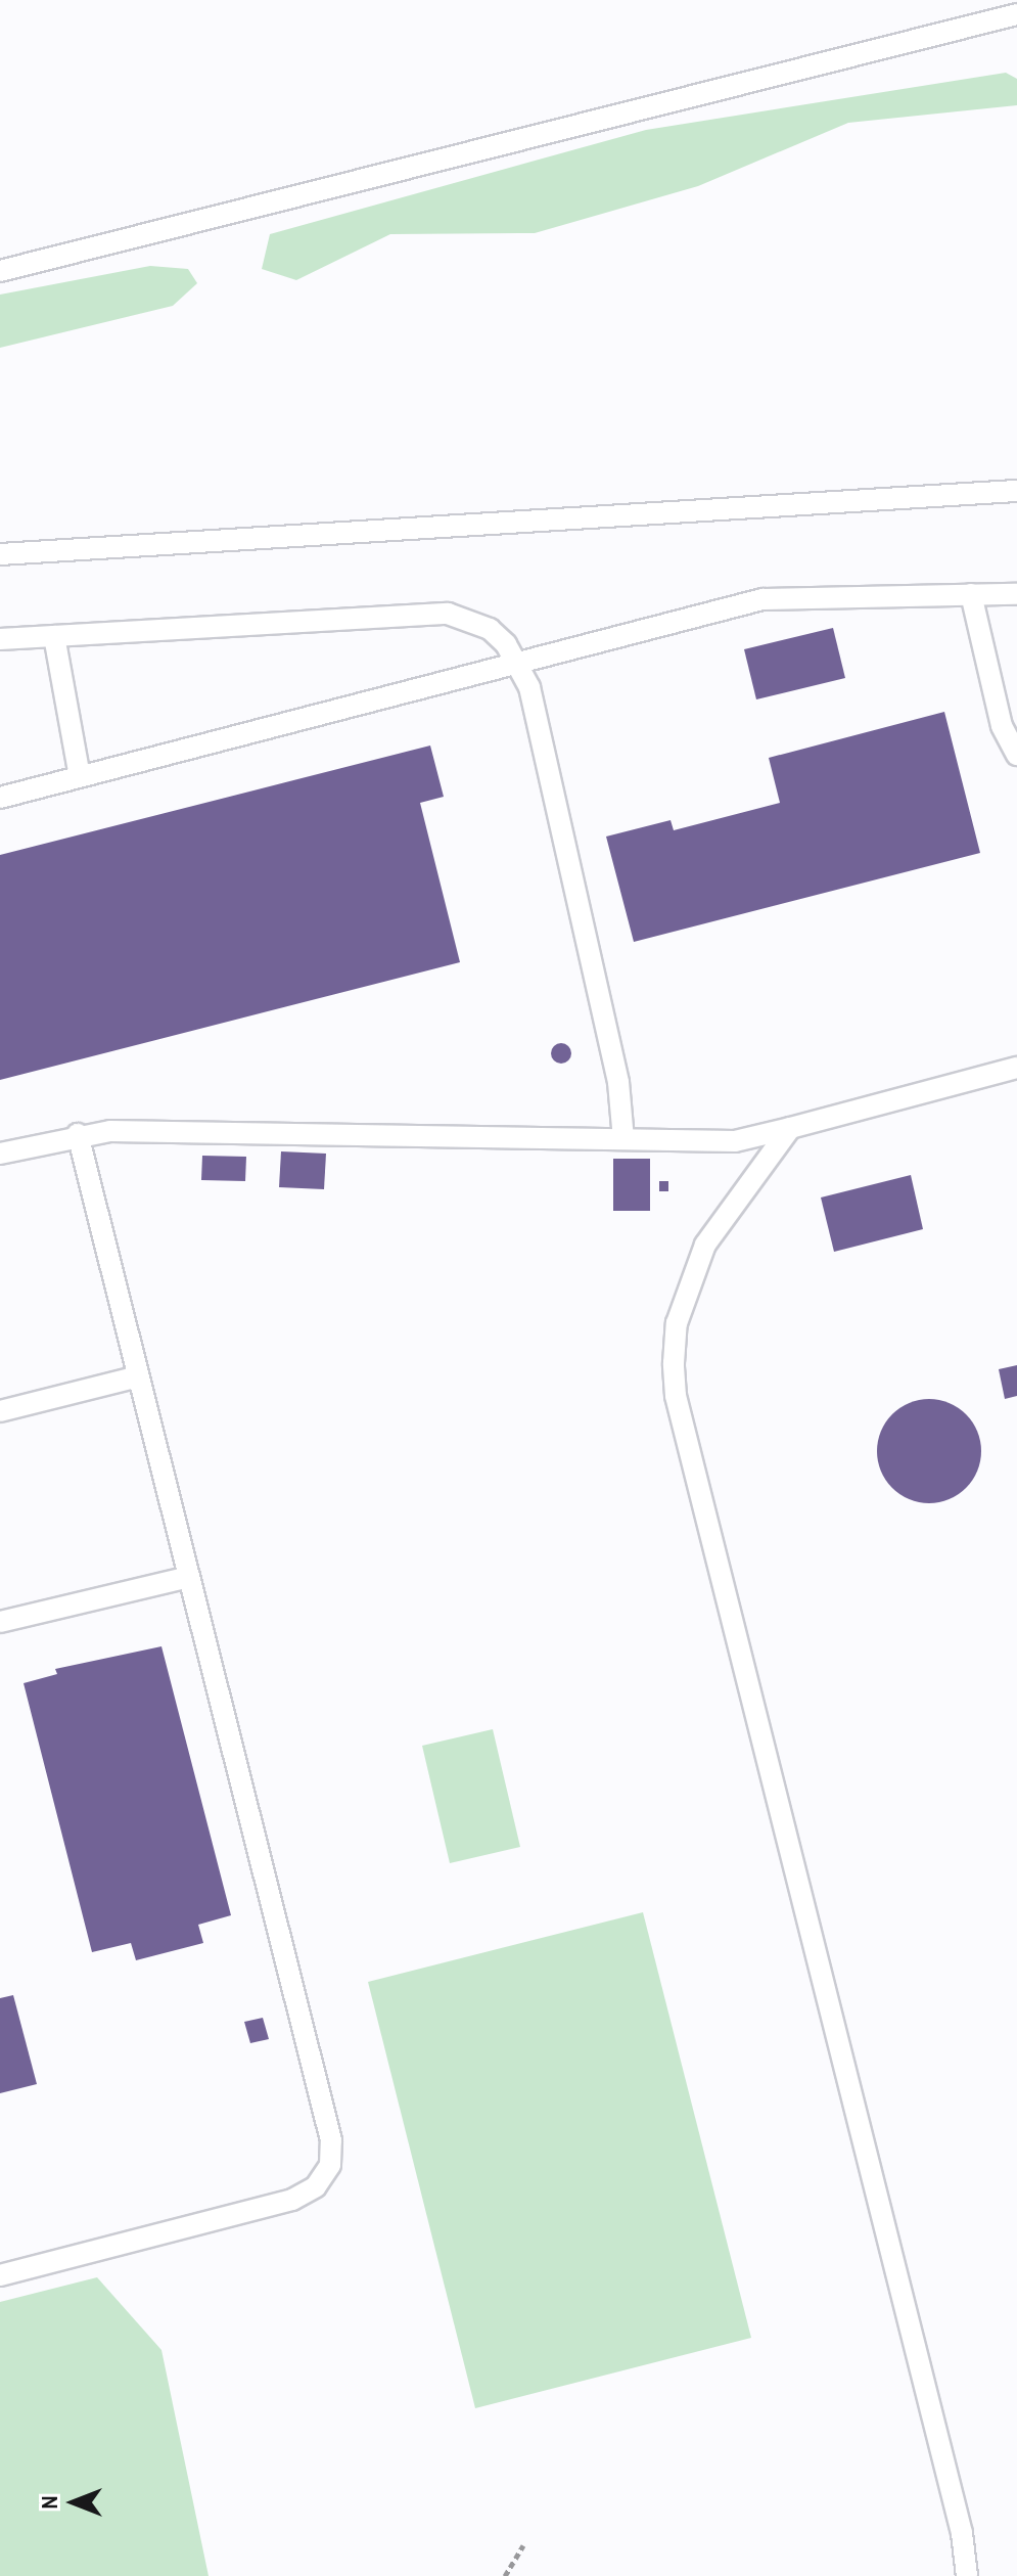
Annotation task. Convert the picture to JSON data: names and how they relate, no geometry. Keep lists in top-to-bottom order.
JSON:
{
  "north": "left"
}
